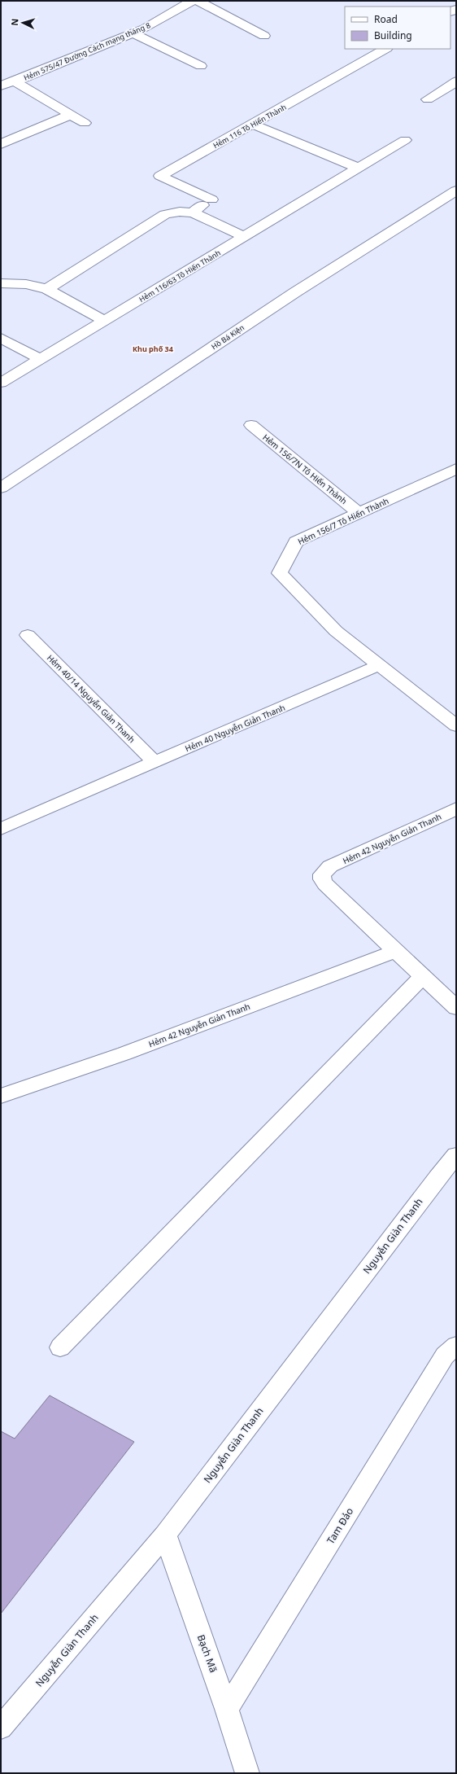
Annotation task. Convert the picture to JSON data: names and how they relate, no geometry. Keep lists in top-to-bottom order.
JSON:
{
  "streets": {
    "street": [
      "Hẻm 575/47 Đường Cách mạng tháng 8",
      "Hẻm 116 Tô Hiến Thành",
      "Hẻm 116/63 Tô Hiến Thành",
      "Hồ Bá Kiện",
      "Hẻm 156/7N Tô Hiến Thành",
      "Hẻm 156/7 Tô Hiến Thành",
      "Hẻm 40/14 Nguyễn Giản Thanh",
      "Hẻm 40 Nguyễn Giản Thanh",
      "Hẻm 42 Nguyễn Giản Thanh",
      "Nguyễn Giàn Thanh",
      "Tam Đảo",
      "Bạch Mã"
    ]
  },
  "crossings": [
    ["Hẻm 156/7N Tô Hiến Thành", "Hẻm 156/7 Tô Hiến Thành"],
    ["Hẻm 156/7 Tô Hiến Thành", "Hẻm 40 Nguyễn Giản Thanh"],
    ["Hẻm 40/14 Nguyễn Giản Thanh", "Hẻm 40 Nguyễn Giản Thanh"],
    ["Nguyễn Giàn Thanh", "Bạch Mã"],
    ["Tam Đảo", "Bạch Mã"]
  ],
  "districts": ["Khu phố 34"],
  "legend": ["Road", "Building"],
  "north": "left"
}
